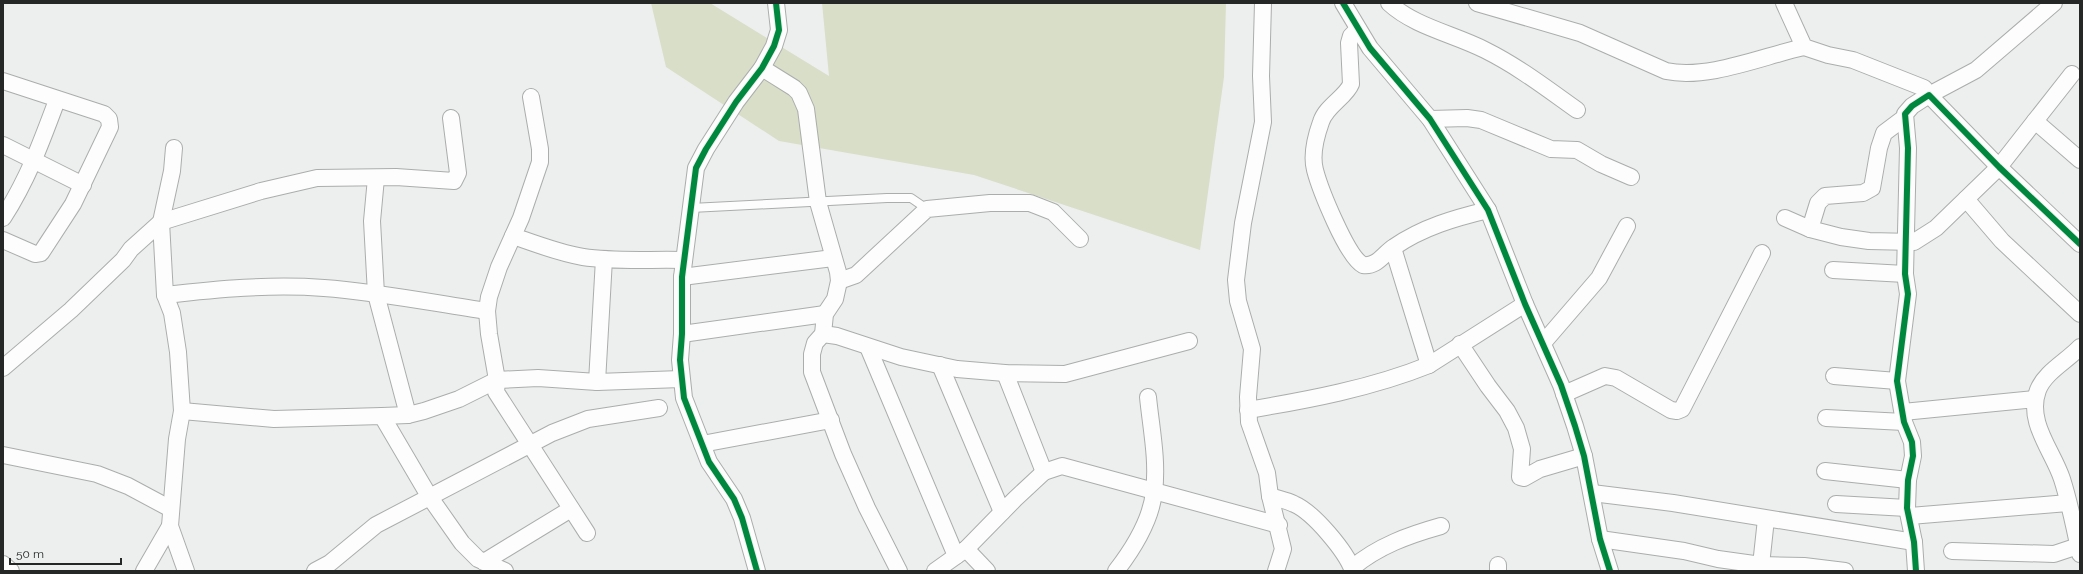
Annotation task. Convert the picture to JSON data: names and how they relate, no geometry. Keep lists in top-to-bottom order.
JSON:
{
  "scale_bar": "50 m"
}
